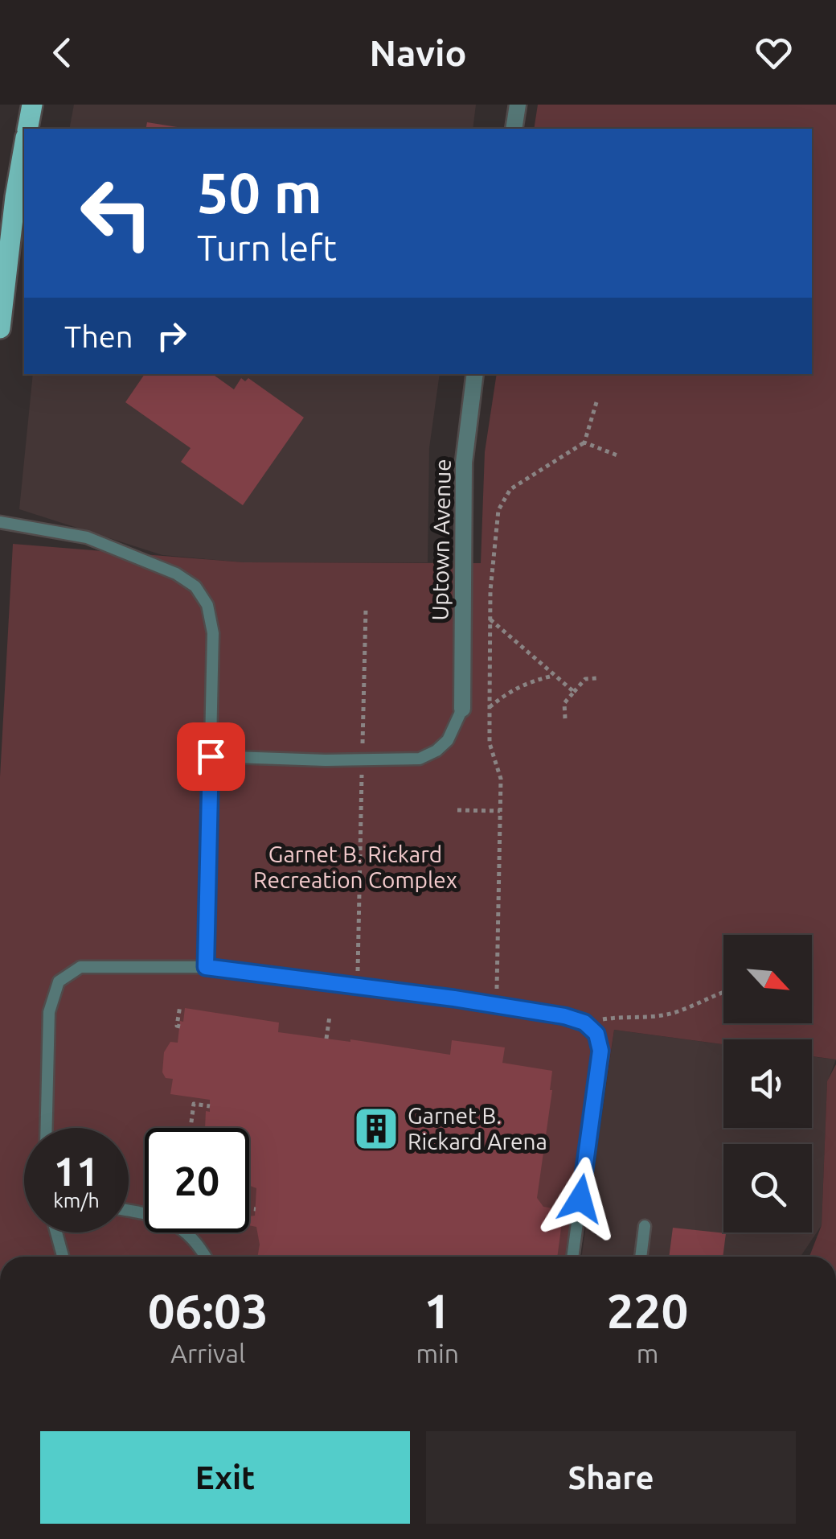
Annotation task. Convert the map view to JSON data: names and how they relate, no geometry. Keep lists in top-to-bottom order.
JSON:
{
  "streets": {
    "street": ["Uptown Avenue"]
  },
  "parks": ["Garnet B. Rickard Recreation Complex"],
  "places": {
    "building": ["Garnet B. Rickard Arena"]
  },
  "north": "bottom right",
  "page": {
    "header": "Navio",
    "turn": ["50 m", "Turn left"],
    "then": "Then",
    "speed": "11 km/h",
    "limit": "20",
    "eta": [
      "06:03",
      "Arrival",
      "1",
      "min",
      "220",
      "m"
    ],
    "buttons": ["Exit", "Share"]
  }
}
